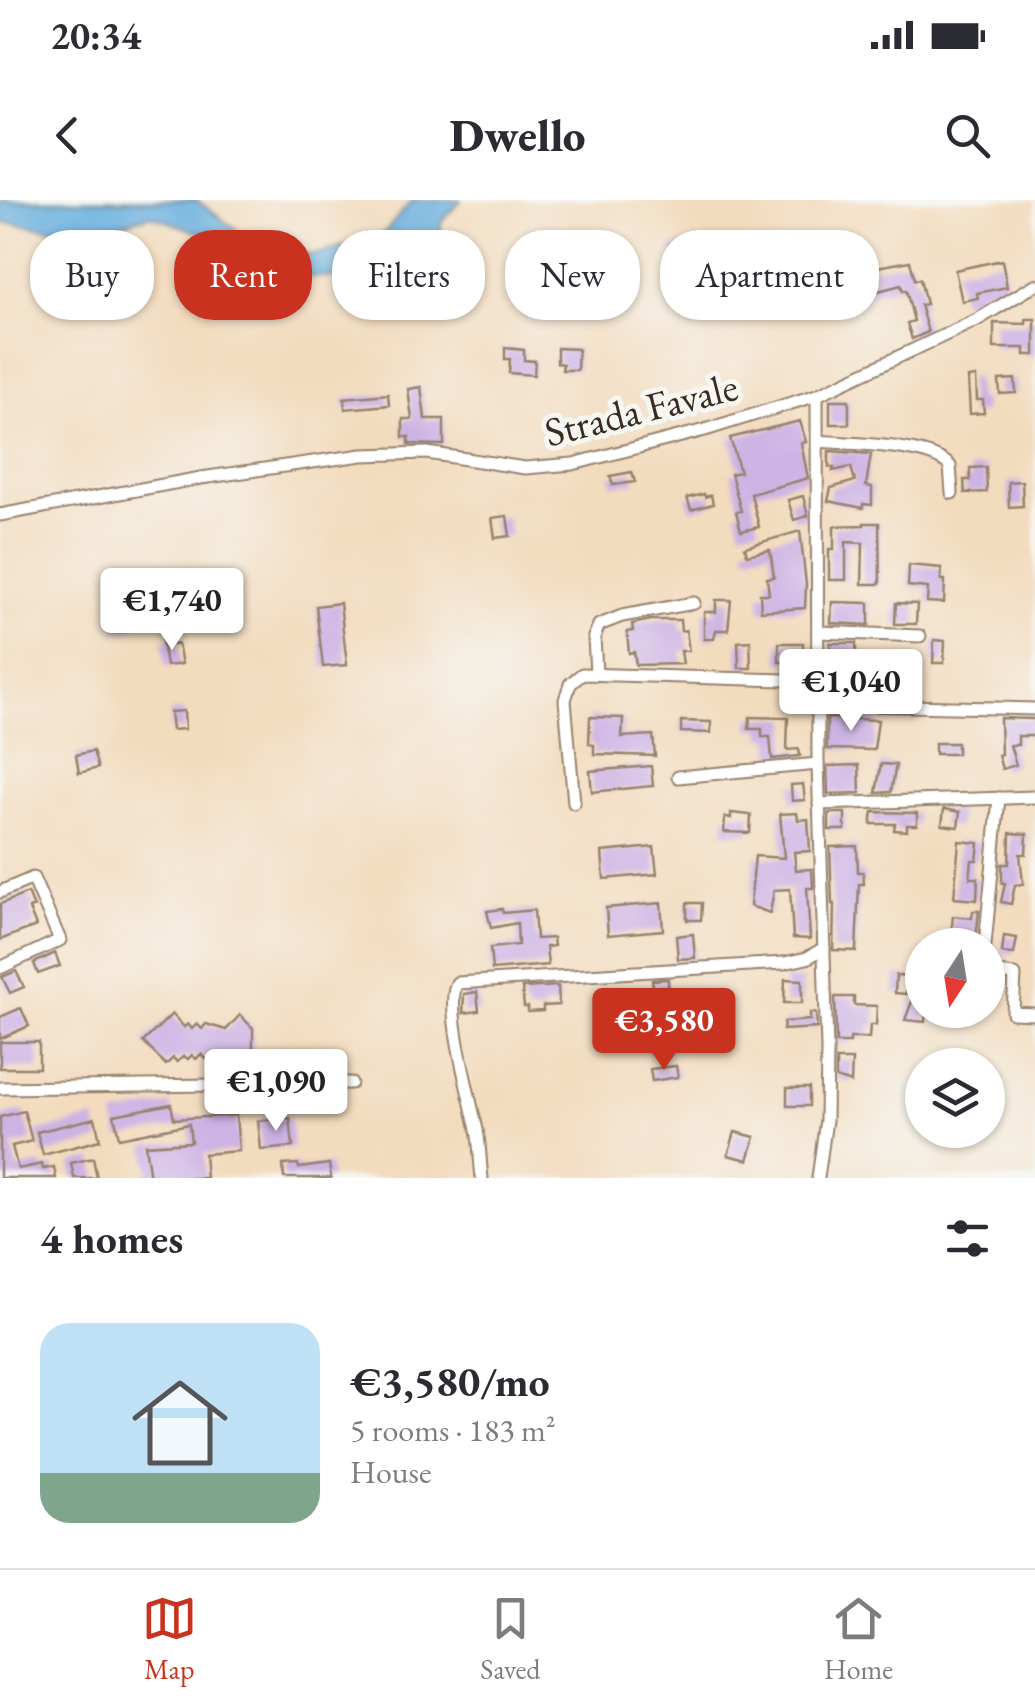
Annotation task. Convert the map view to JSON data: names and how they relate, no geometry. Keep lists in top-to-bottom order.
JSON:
{
  "streets": {
    "street": ["Strada Favale"]
  },
  "north": "bottom",
  "page": {
    "status": "20:34",
    "header": "Dwello",
    "chip": [
      "Buy",
      "Rent",
      "Filters",
      "New",
      "Apartment"
    ],
    "price": [
      "€1,740",
      "€1,040",
      "€3,580",
      "€1,090"
    ],
    "heading": "4 homes",
    "list": [
      {
        "name": "€3,580/mo",
        "note": "5 rooms · 183 m² · House"
      }
    ],
    "tabs": ["Map", "Saved", "Home"]
  }
}
